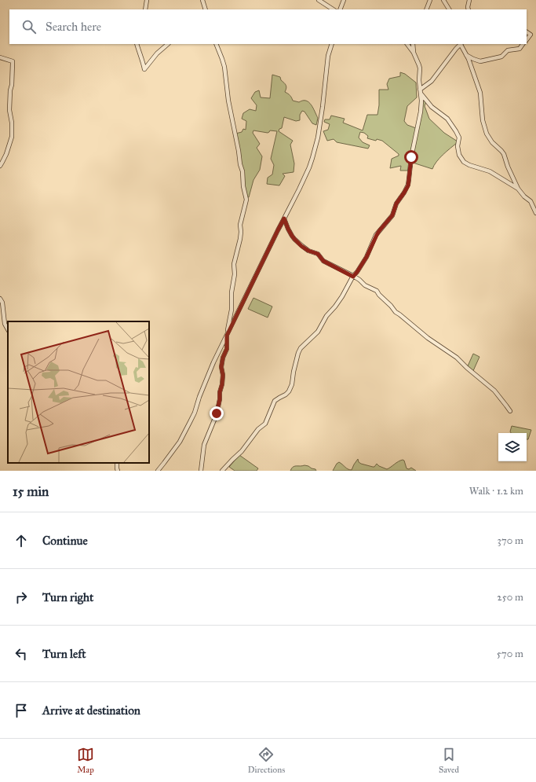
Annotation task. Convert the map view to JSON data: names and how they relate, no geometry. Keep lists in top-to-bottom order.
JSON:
{
  "page": {
    "search": "Search here",
    "heading": ["15 min", "Walk · 1.2 km"],
    "list": [
      ["Continue", "370 m"],
      ["Turn right", "250 m"],
      ["Turn left", "570 m"],
      "Arrive at destination"
    ],
    "nav": ["Map", "Directions", "Saved"]
  }
}
